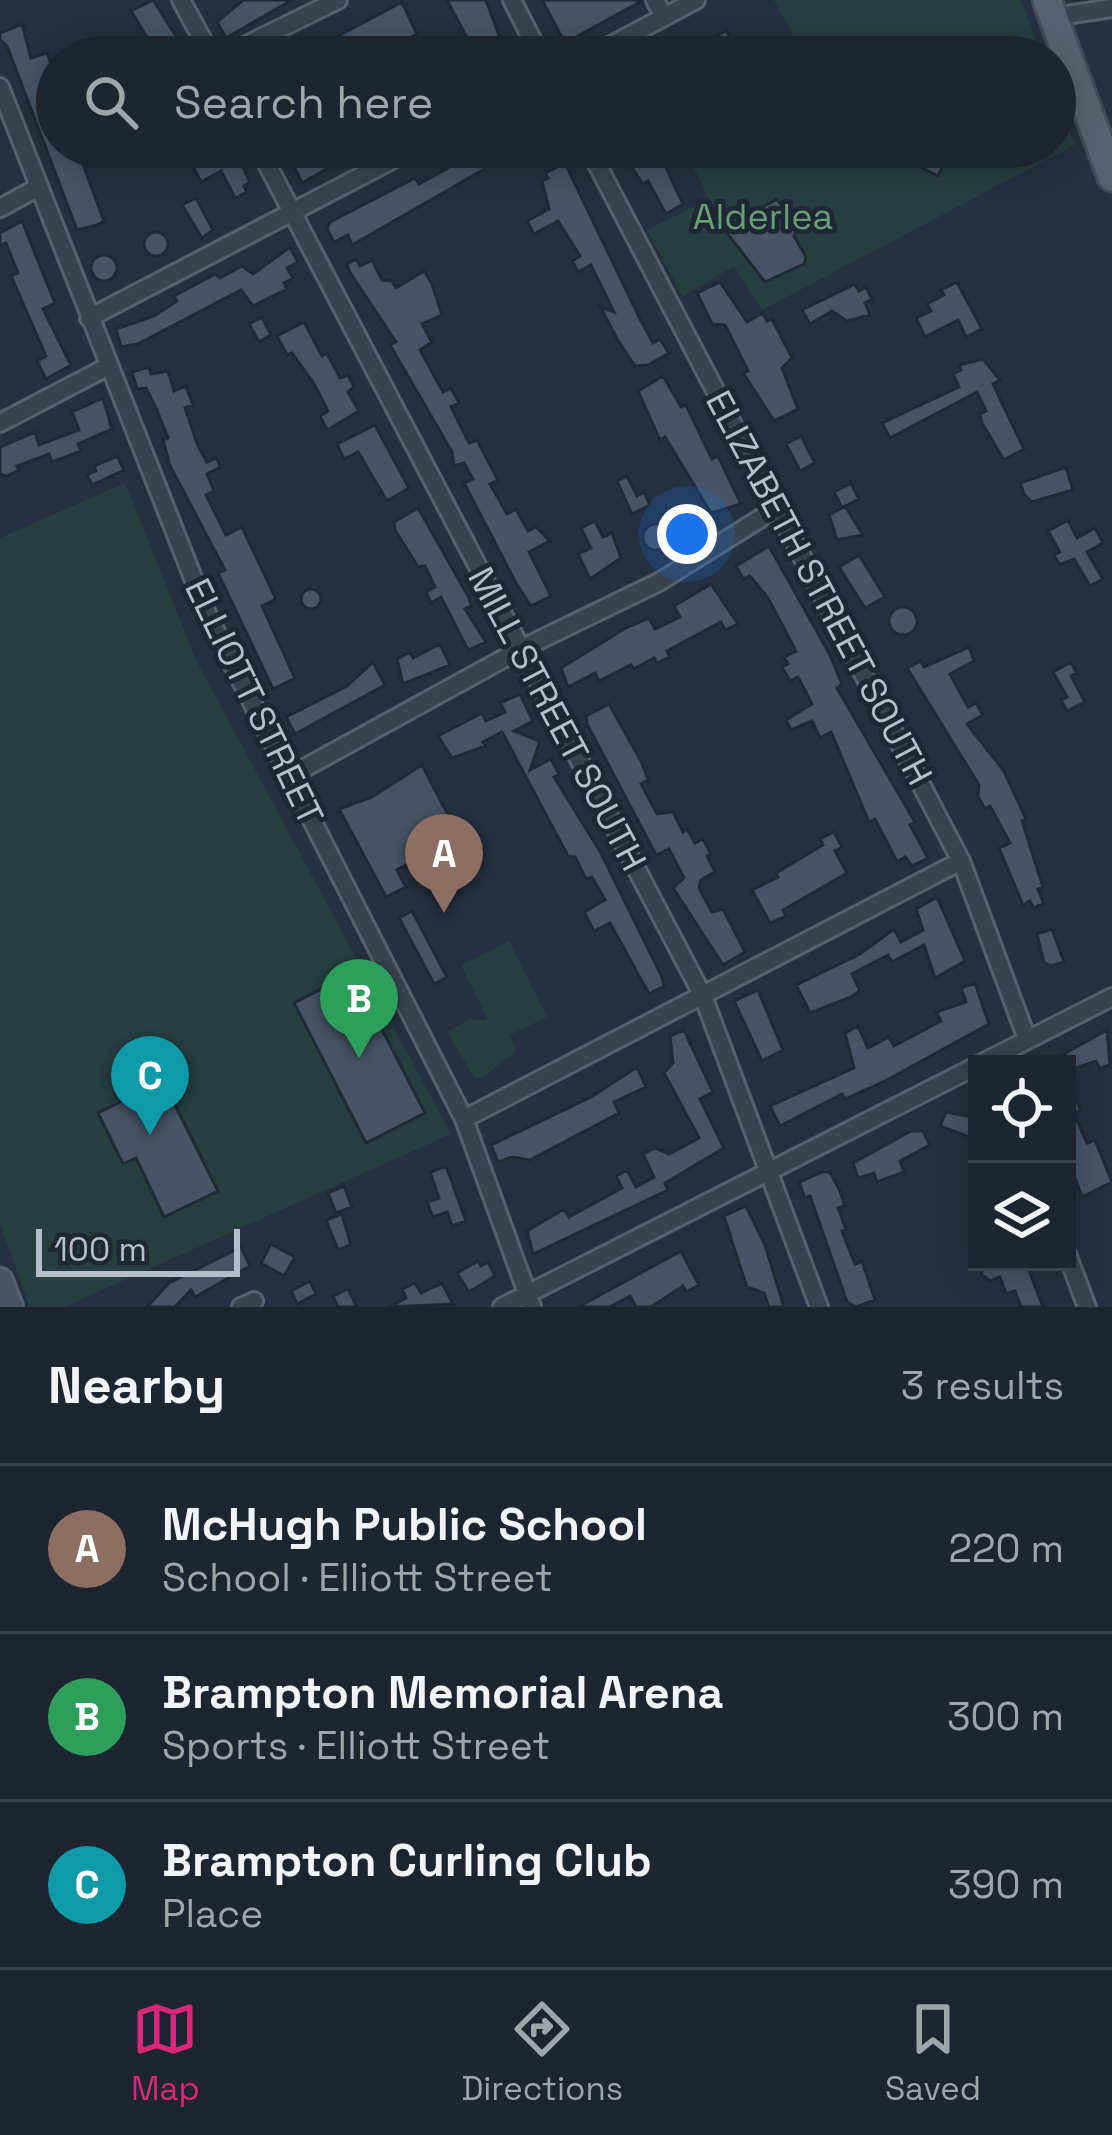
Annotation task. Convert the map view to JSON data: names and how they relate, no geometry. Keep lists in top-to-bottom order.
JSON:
{
  "streets": {
    "street": ["ELIZABETH STREET SOUTH", "ELLIOTT STREET", "MILL STREET SOUTH"]
  },
  "parks": ["Alderlea"],
  "scale_bar": "100 m",
  "page": {
    "search": "Search here",
    "pins": ["A", "B", "C"],
    "scale": "100 m",
    "heading": ["Nearby", "3 results"],
    "list": [
      {
        "mark": "A",
        "name": "McHugh Public School",
        "note": "School · Elliott Street",
        "value": "220 m"
      },
      {
        "mark": "B",
        "name": "Brampton Memorial Arena",
        "note": "Sports · Elliott Street",
        "value": "300 m"
      },
      {
        "mark": "C",
        "name": "Brampton Curling Club",
        "note": "Place",
        "value": "390 m"
      }
    ],
    "nav": ["Map", "Directions", "Saved"]
  }
}
